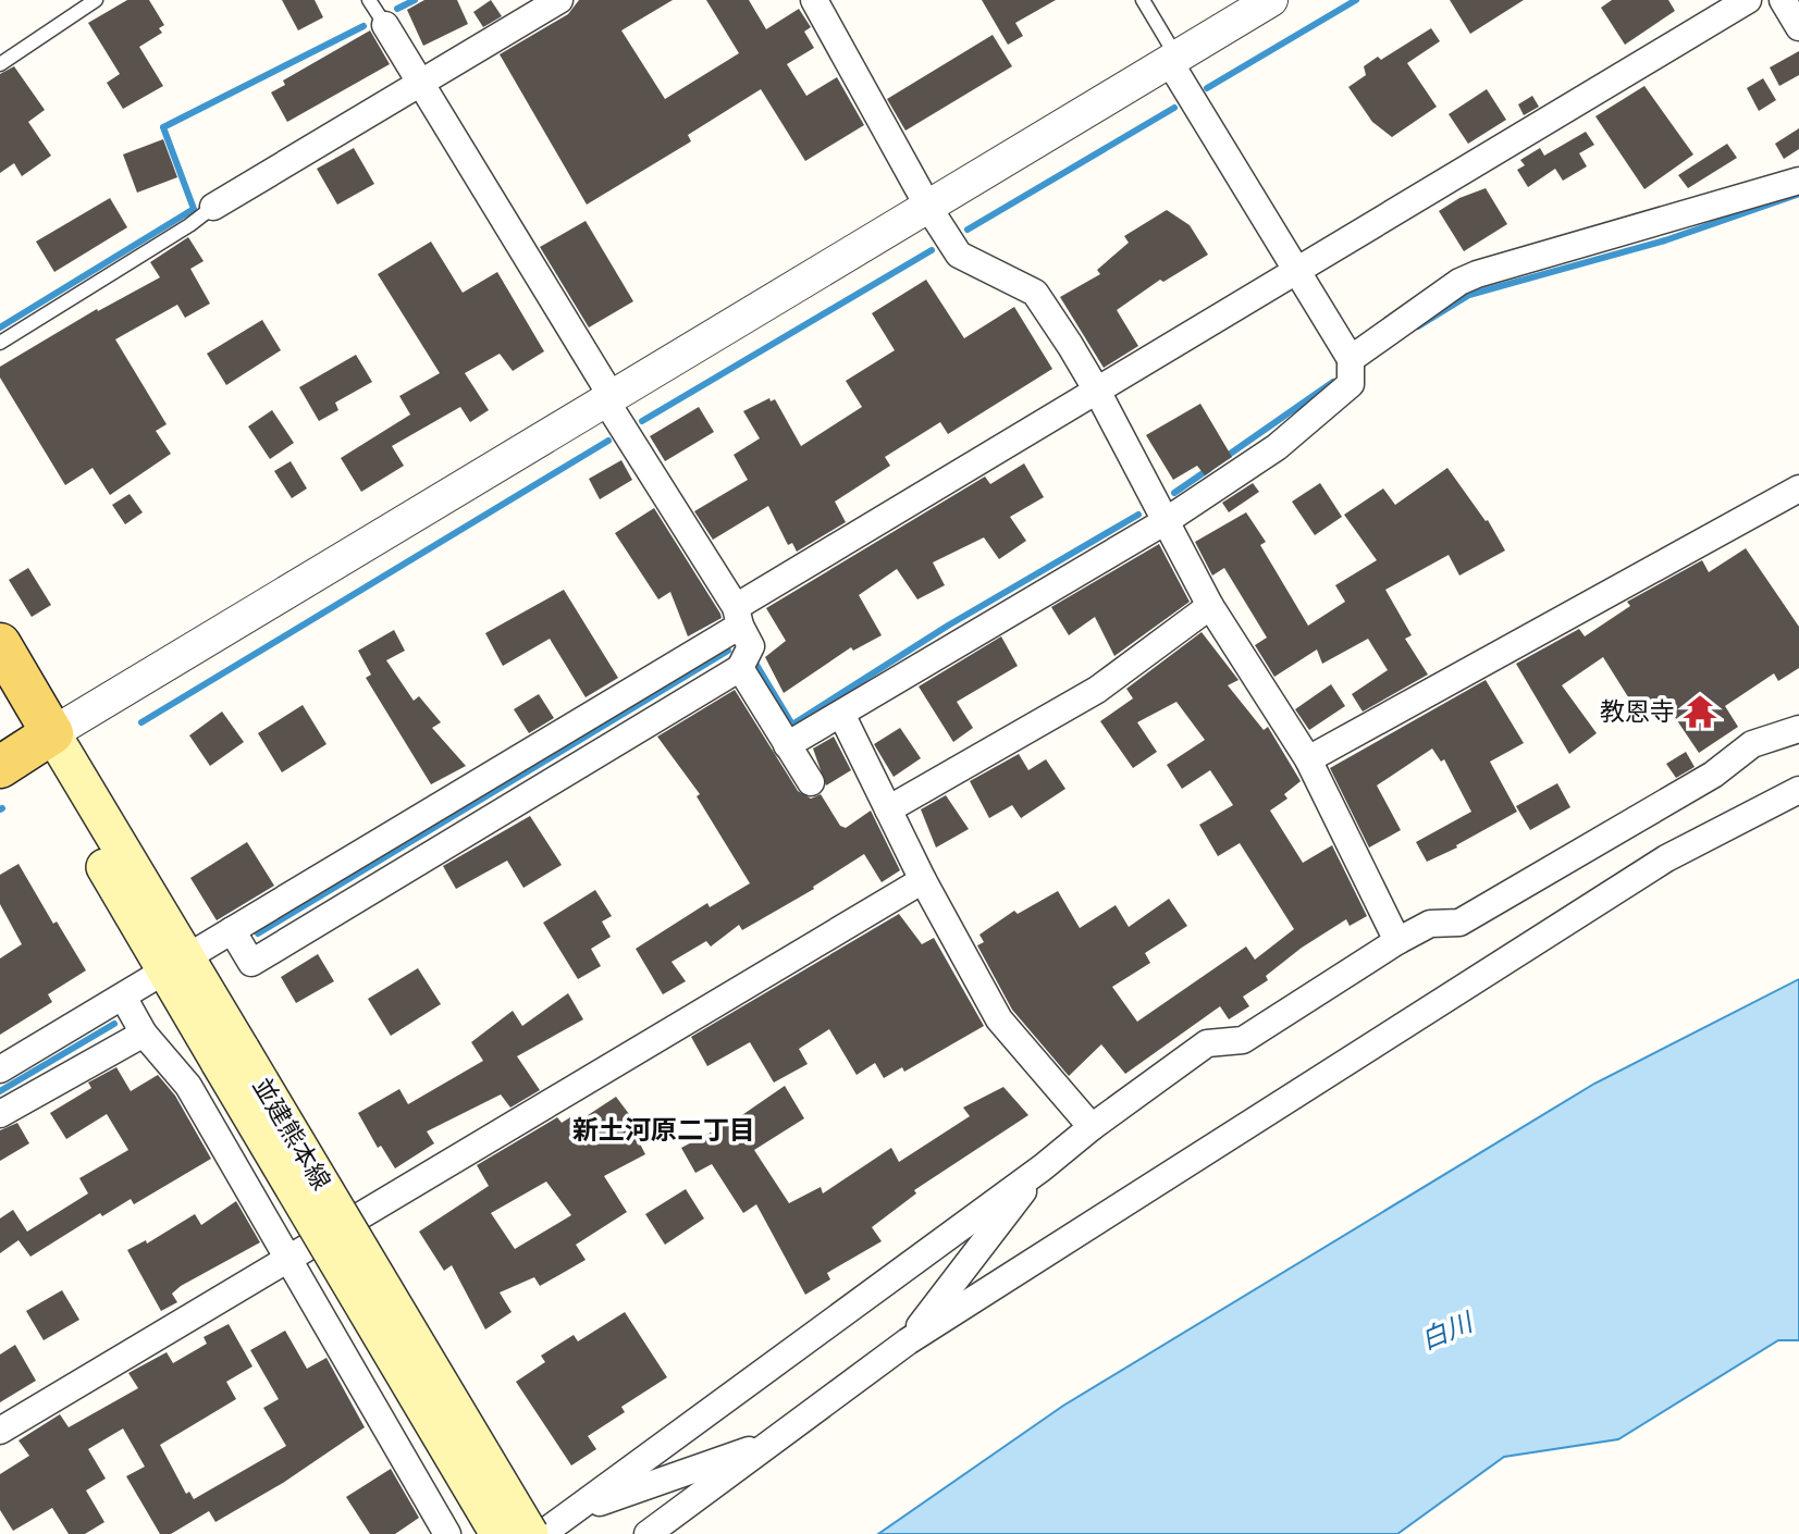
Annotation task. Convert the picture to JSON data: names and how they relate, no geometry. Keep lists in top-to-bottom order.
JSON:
{
  "streets": {
    "main road": ["並建熊本線"]
  },
  "districts": ["新土河原二丁目"],
  "water": ["白川"],
  "places": {
    "temple": ["教恩寺"]
  }
}
